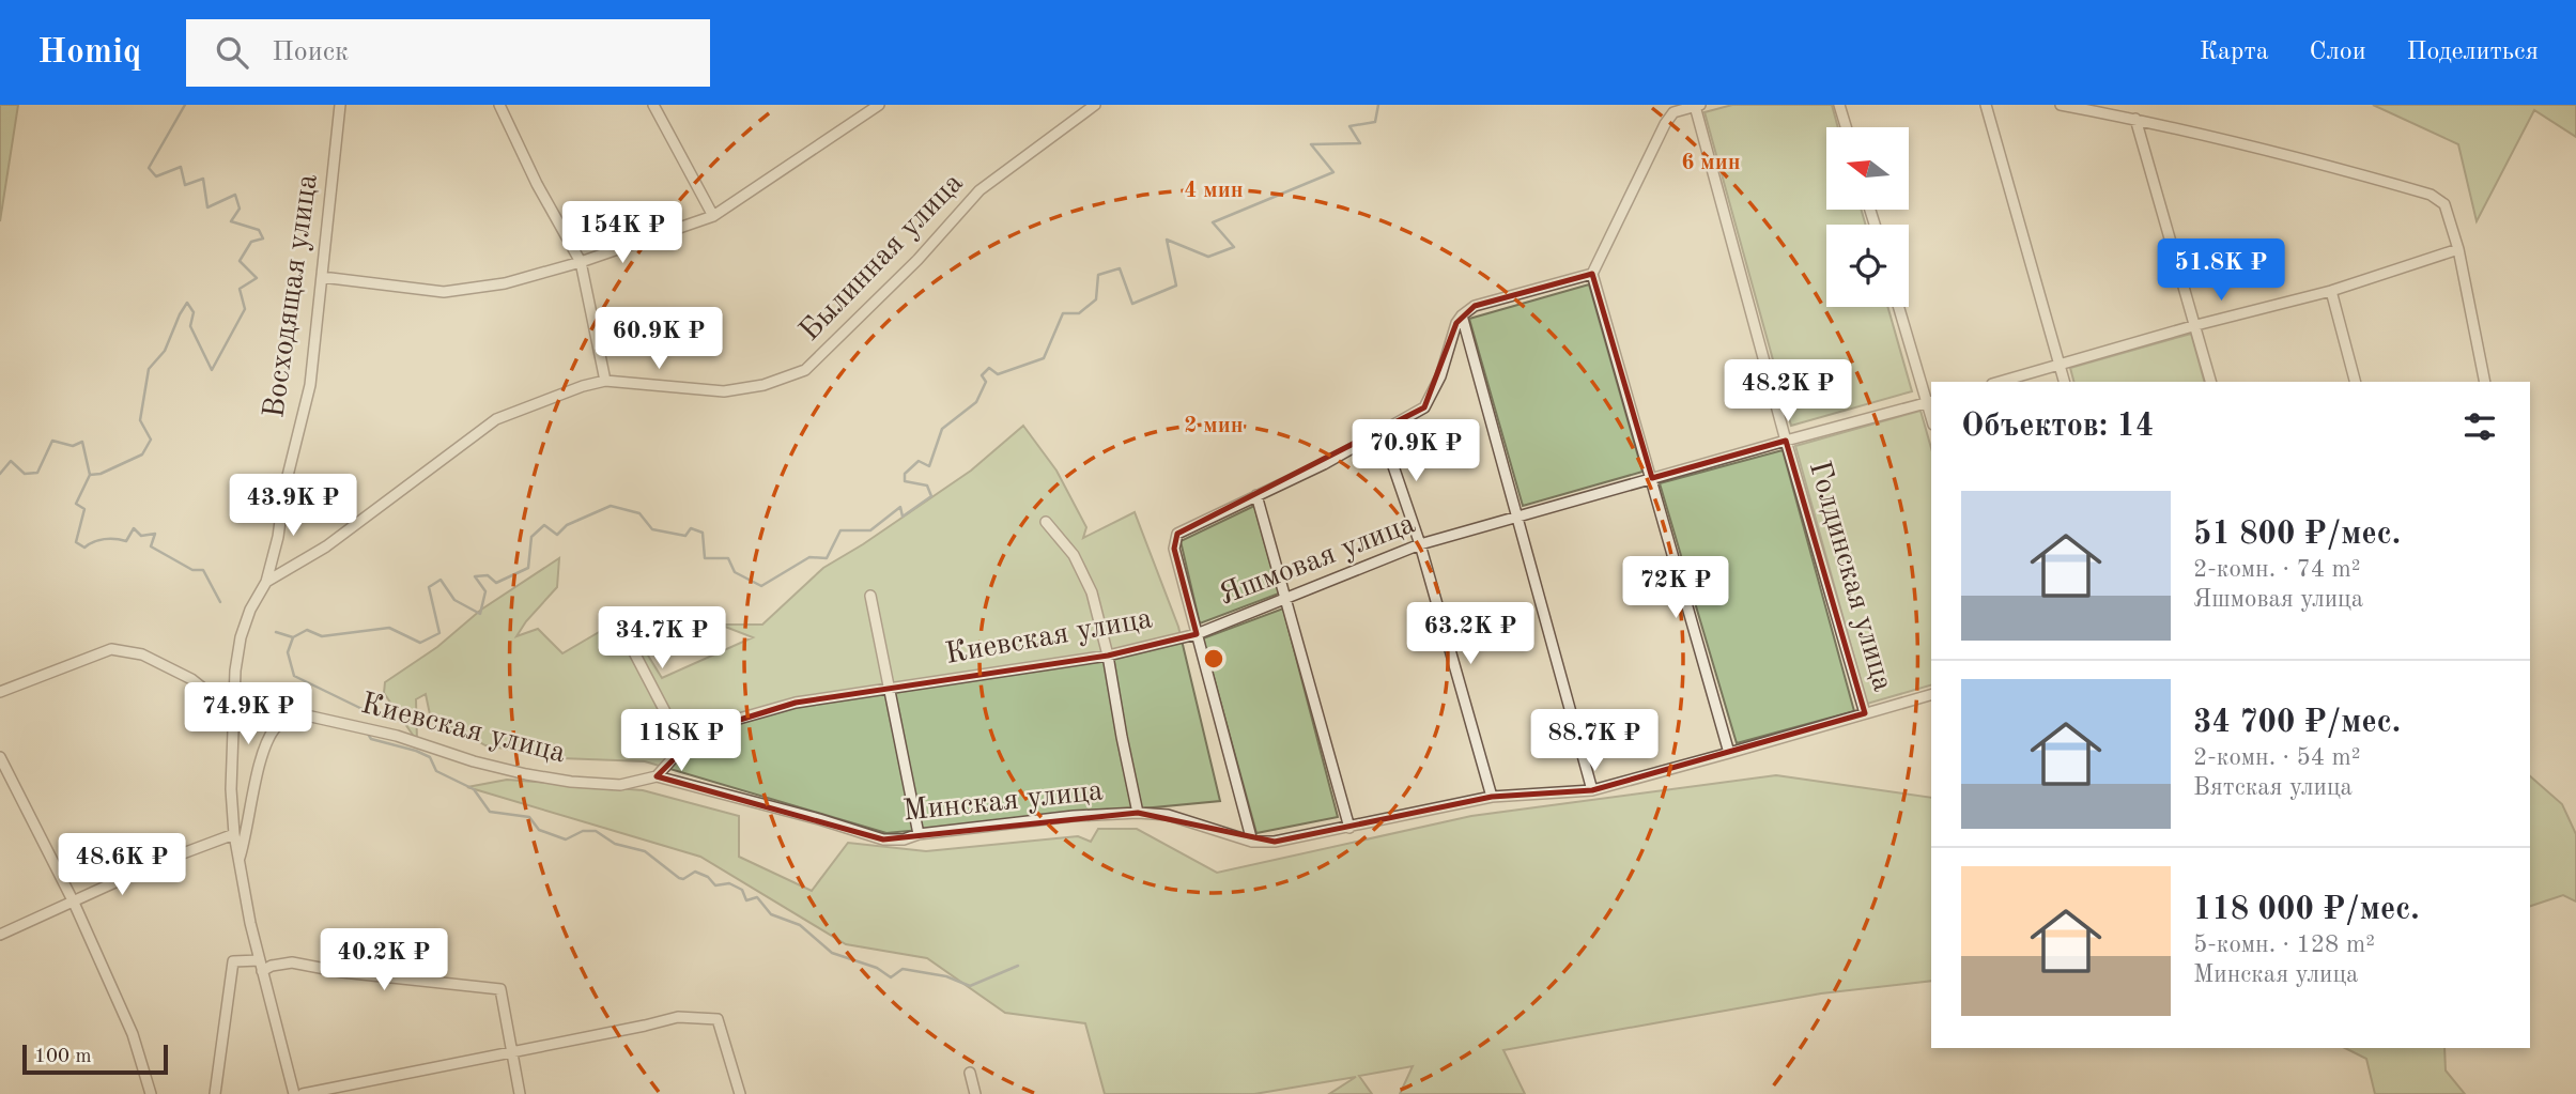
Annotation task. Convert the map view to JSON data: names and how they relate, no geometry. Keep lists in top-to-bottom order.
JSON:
{
  "streets": {
    "street": [
      "Былинная улица",
      "Восходящая улица",
      "Яшмовая улица",
      "Голдинская улица",
      "Киевская улица",
      "Минская улица"
    ]
  },
  "crossings": [
    ["Былинная улица", "Восходящая улица"],
    ["Яшмовая улица", "Голдинская улица"],
    ["Яшмовая улица", "Киевская улица"],
    ["Киевская улица", "Минская улица"]
  ],
  "scale_bar": "100 m",
  "north": "left",
  "page": {
    "header": "Homiq",
    "search": "Поиск",
    "nav": ["Карта", "Слои", "Поделиться"],
    "price": [
      "154K ₽",
      "51.8K ₽",
      "60.9K ₽",
      "48.2K ₽",
      "70.9K ₽",
      "43.9K ₽",
      "72K ₽",
      "63.2K ₽",
      "34.7K ₽",
      "74.9K ₽",
      "118K ₽",
      "88.7K ₽",
      "48.6K ₽",
      "40.2K ₽"
    ],
    "heading": "Объектов: 14",
    "list": [
      {
        "name": "51 800 ₽/мес.",
        "note": "2-комн. · 74 m² · Яшмовая улица"
      },
      {
        "name": "34 700 ₽/мес.",
        "note": "2-комн. · 54 m² · Вятская улица"
      },
      {
        "name": "118 000 ₽/мес.",
        "note": "5-комн. · 128 m² · Минская улица"
      }
    ],
    "scale": "100 m"
  },
  "rings": ["6 мин", "4 мин", "2 мин"]
}
